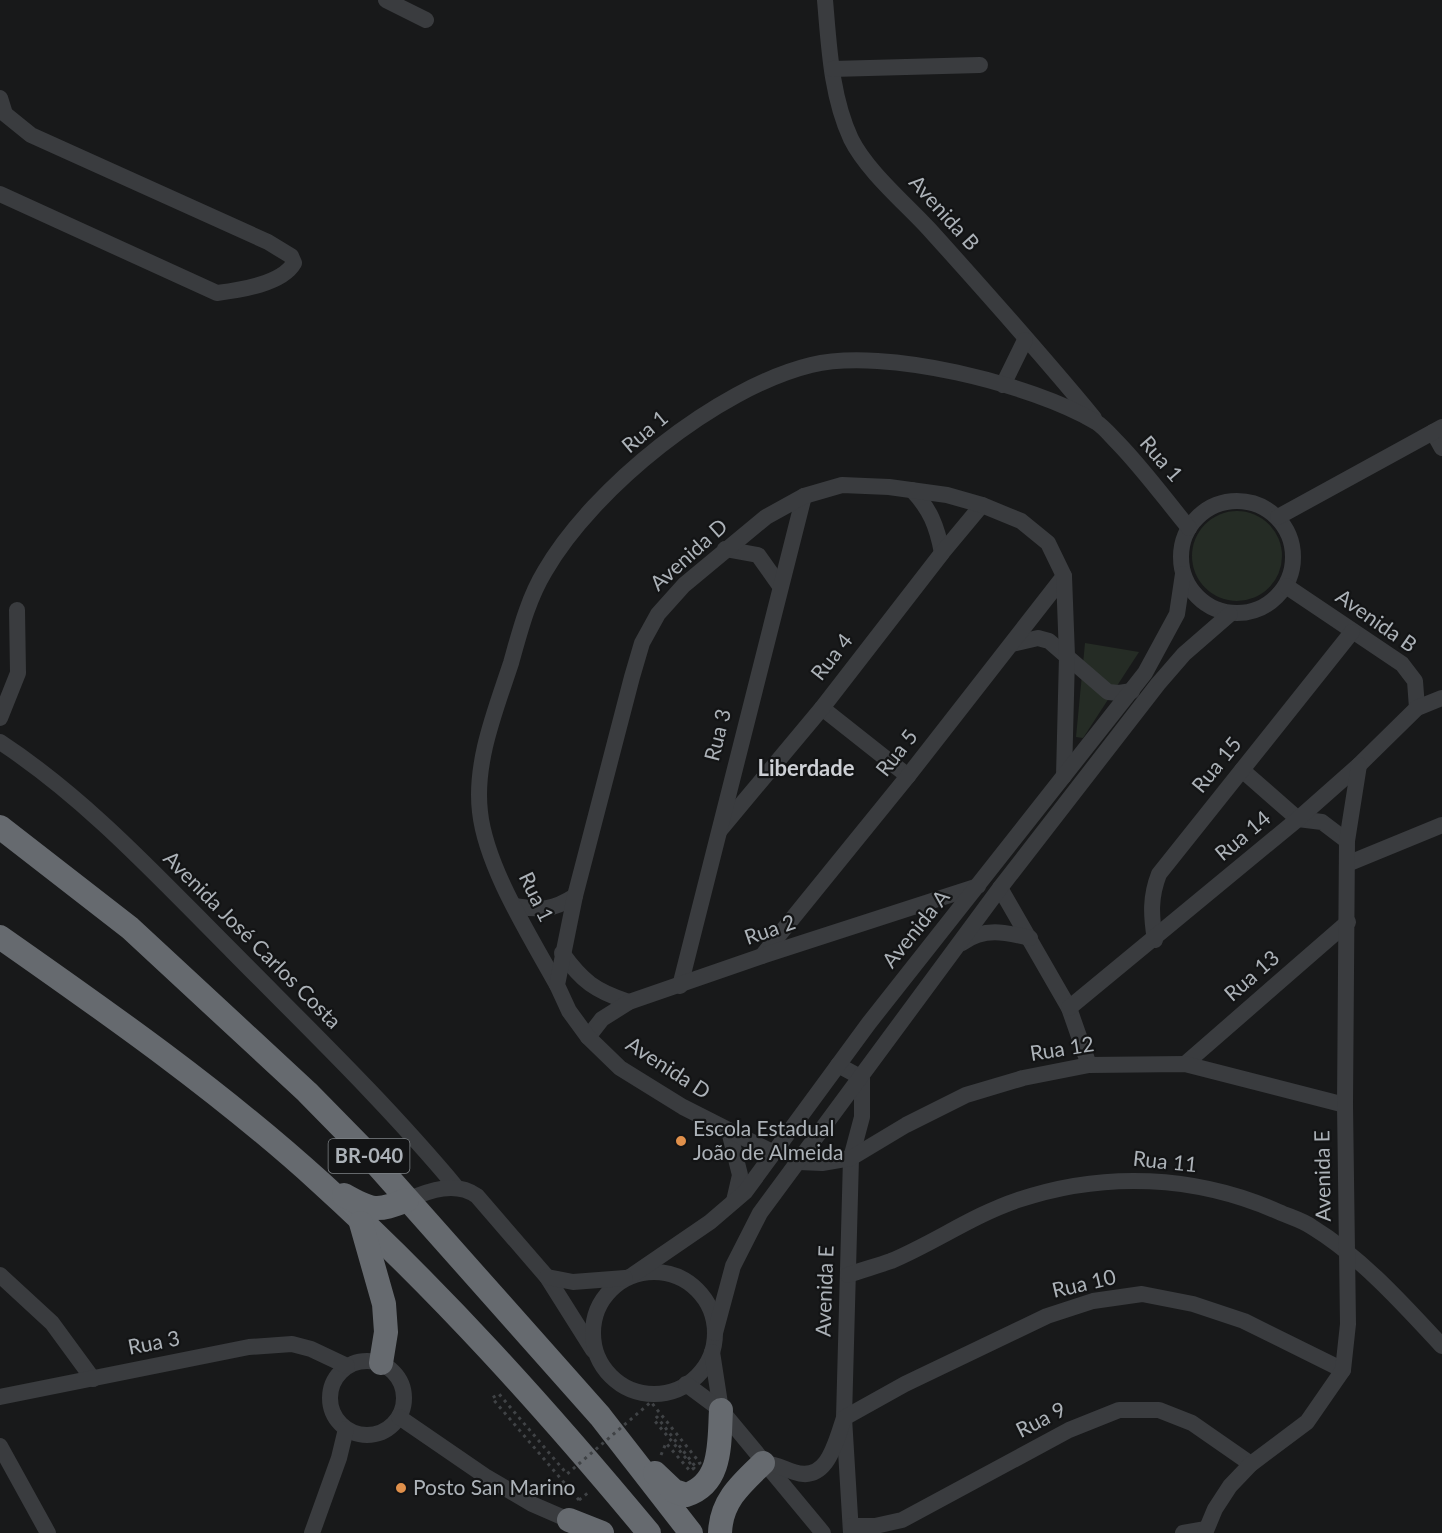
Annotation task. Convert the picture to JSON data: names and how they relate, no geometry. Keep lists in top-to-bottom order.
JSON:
{
  "streets": {
    "highway": ["BR-040"],
    "street": [
      "Avenida B",
      "Rua 1",
      "Avenida D",
      "Rua 4",
      "Rua 3",
      "Rua 5",
      "Rua 15",
      "Rua 14",
      "Avenida A",
      "Rua 2",
      "Avenida José Carlos Costa",
      "Rua 13",
      "Rua 12",
      "Rua 11",
      "Avenida E",
      "Rua 10",
      "Rua 9"
    ]
  },
  "crossings": [
    ["Avenida B", "Rua 1"],
    ["Avenida B", "Rua 15"],
    ["Avenida B", "Rua 14"],
    ["Avenida B", "Avenida A"],
    ["Rua 1", "Avenida D"],
    ["Rua 1", "Avenida A"],
    ["Avenida D", "Rua 4"],
    ["Avenida D", "Rua 3"],
    ["Avenida D", "Rua 5"],
    ["Avenida D", "Avenida A"],
    ["Avenida D", "Rua 2"],
    ["Rua 4", "Rua 3"],
    ["Rua 3", "Rua 2"],
    ["Rua 5", "Rua 2"],
    ["Rua 15", "Rua 14"],
    ["Rua 14", "Avenida E"],
    ["Avenida A", "Rua 2"],
    ["Avenida A", "Avenida José Carlos Costa"],
    ["Avenida A", "Rua 12"],
    ["Avenida A", "Avenida E"],
    ["Rua 13", "Rua 12"],
    ["Rua 13", "Avenida E"],
    ["Rua 12", "Avenida E"],
    ["Rua 11", "Avenida E"],
    ["Avenida E", "Rua 10"],
    ["Avenida E", "Rua 9"]
  ],
  "districts": ["Liberdade"],
  "places": ["Escola Estadual João de Almeida", "Posto San Marino"]
}
